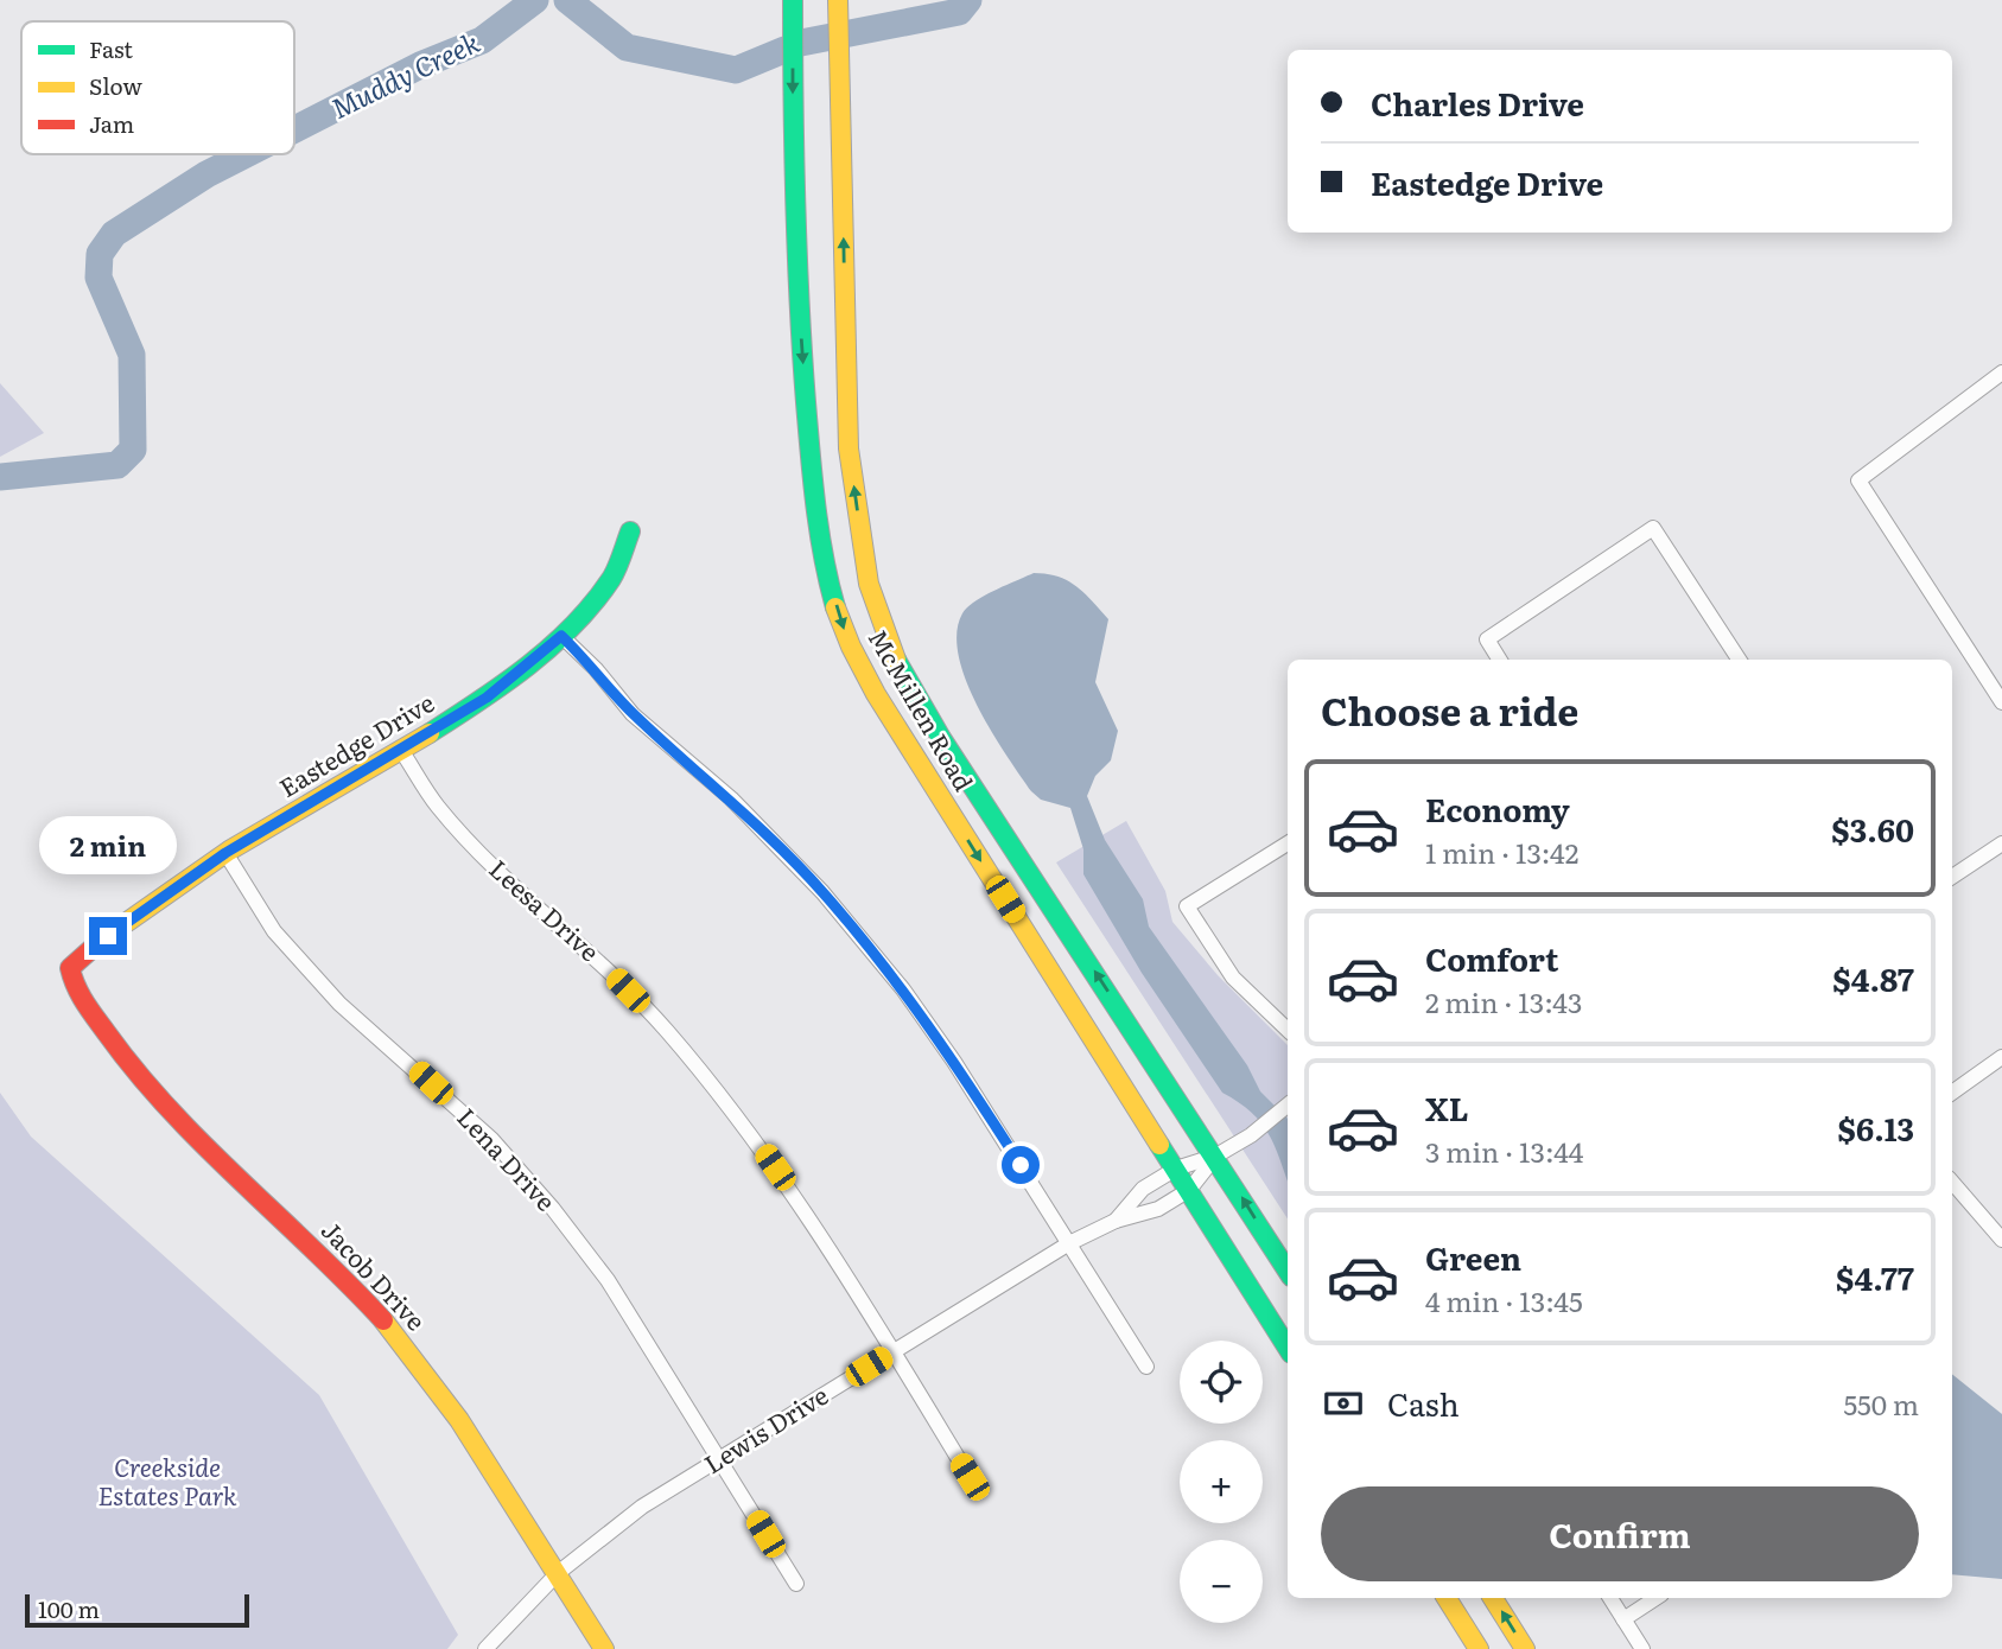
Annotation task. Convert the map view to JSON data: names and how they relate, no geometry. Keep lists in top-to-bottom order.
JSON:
{
  "streets": {
    "main road": ["McMillen Road", "Eastedge Drive", "Jacob Drive"],
    "street": ["Leesa Drive", "Lena Drive", "Lewis Drive"]
  },
  "crossings": [
    ["McMillen Road", "Lewis Drive"],
    ["Eastedge Drive", "Leesa Drive"],
    ["Eastedge Drive", "Lena Drive"],
    ["Eastedge Drive", "Jacob Drive"],
    ["Leesa Drive", "Lewis Drive"],
    ["Lena Drive", "Lewis Drive"],
    ["Jacob Drive", "Lewis Drive"]
  ],
  "water": ["Muddy Creek"],
  "parks": ["Creekside Estates Park"],
  "legend": ["Fast", "Slow", "Jam"],
  "scale_bar": "100 m",
  "page": {
    "banner": ["Charles Drive", "Eastedge Drive"],
    "heading": "Choose a ride",
    "list": [
      {
        "name": "Economy",
        "note": "1 min · 13:42",
        "value": "$3.60"
      },
      {
        "name": "Comfort",
        "note": "2 min · 13:43",
        "value": "$4.87"
      },
      {
        "name": "XL",
        "note": "3 min · 13:44",
        "value": "$6.13"
      },
      {
        "name": "Green",
        "note": "4 min · 13:45",
        "value": "$4.77"
      }
    ],
    "bubble": "2 min",
    "map_buttons": ["+", "−"],
    "pay": ["Cash", "550 m"],
    "buttons": "Confirm",
    "scale": "100 m"
  }
}
